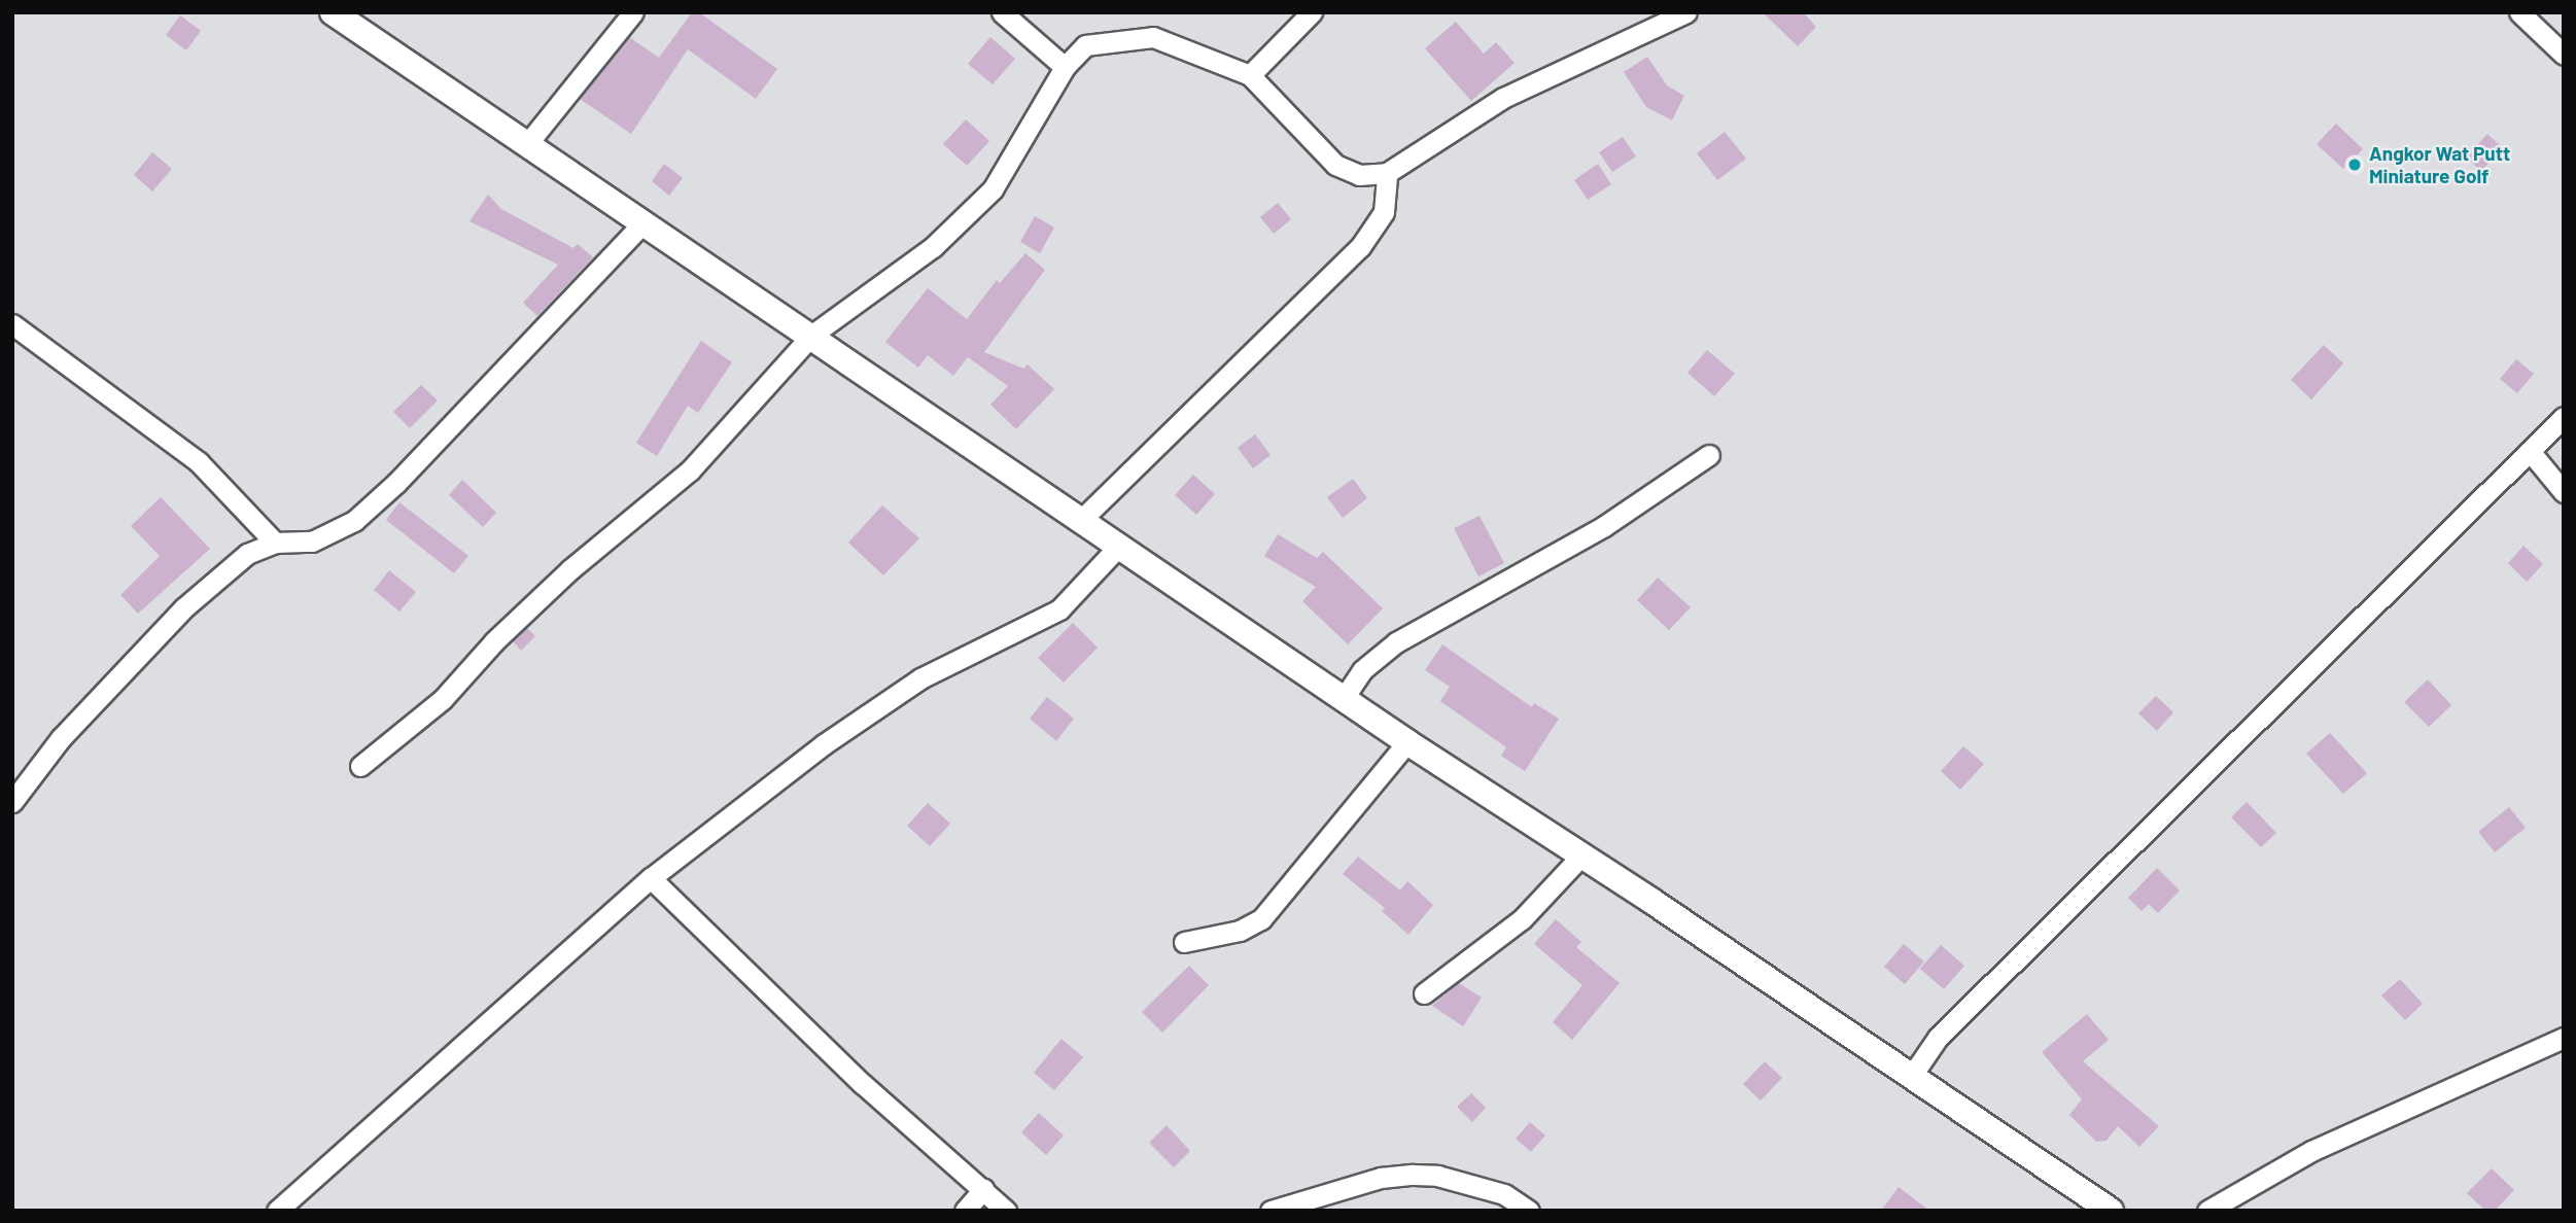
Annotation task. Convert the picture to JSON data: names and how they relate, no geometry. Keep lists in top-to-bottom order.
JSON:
{
  "places": ["Angkor Wat Putt Miniature Golf"]
}
